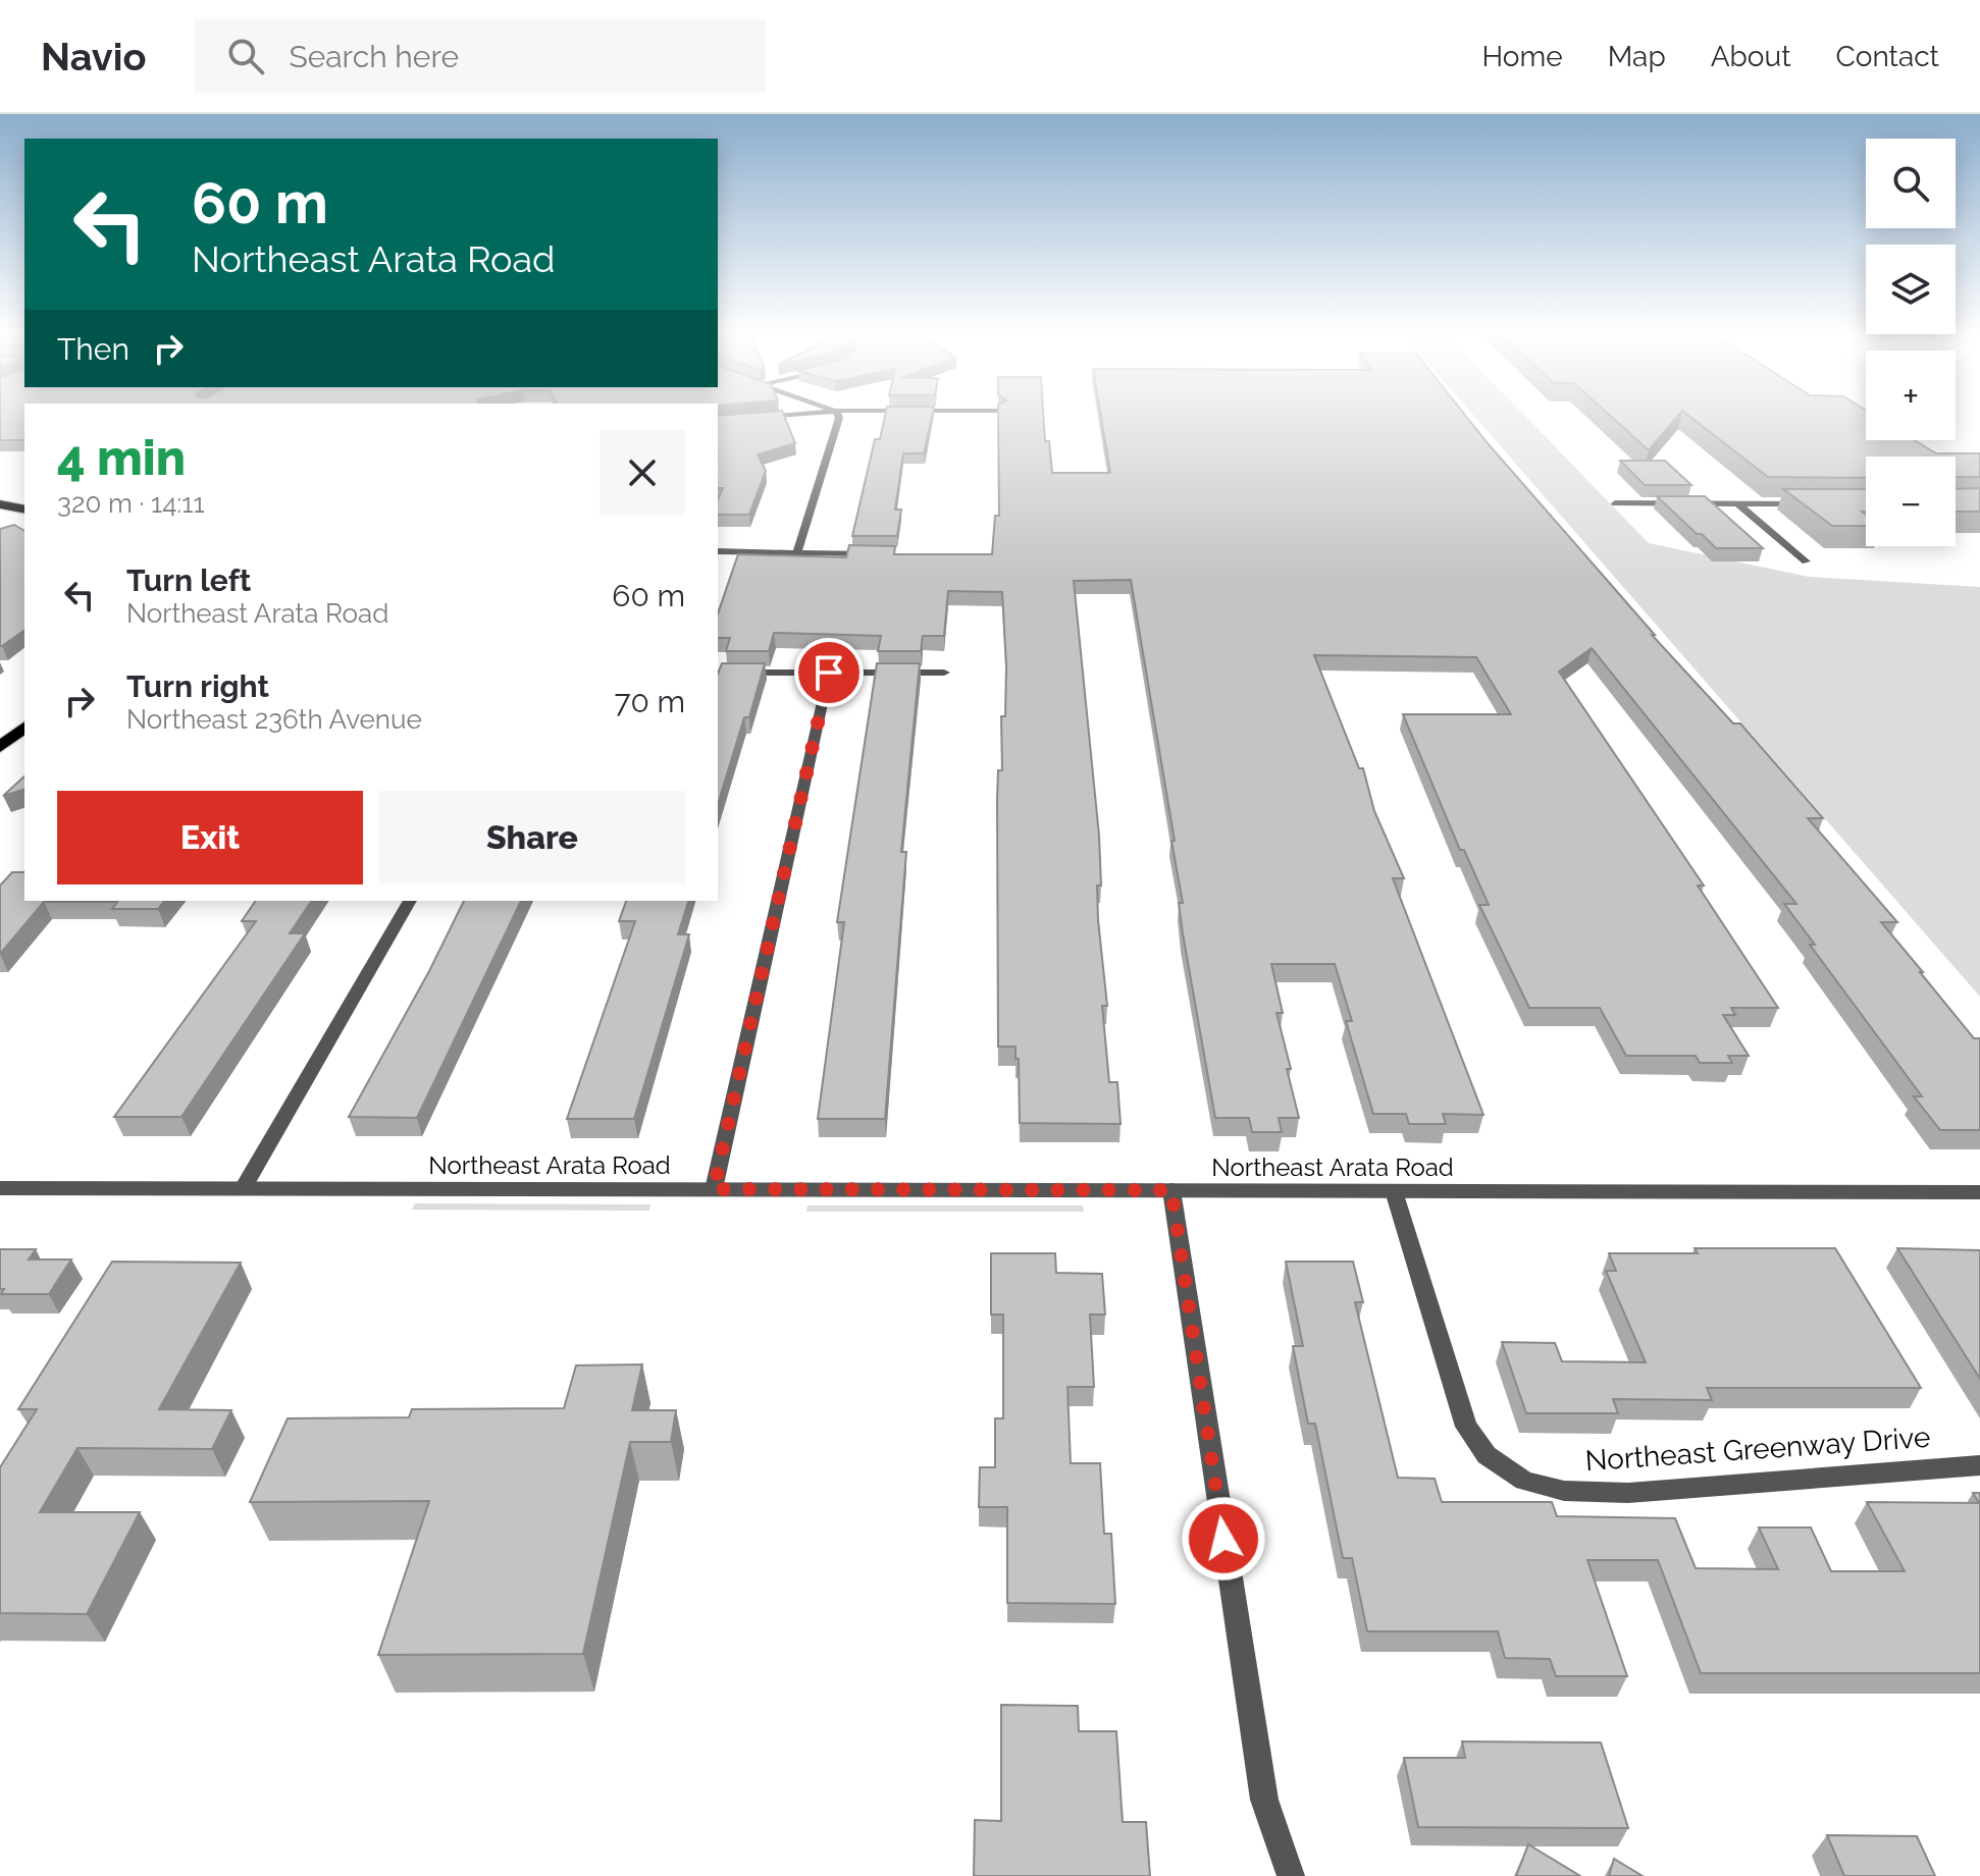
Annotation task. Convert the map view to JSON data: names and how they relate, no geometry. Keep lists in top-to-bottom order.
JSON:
{
  "streets": {
    "street": ["Northeast Arata Road", "Northeast Greenway Drive"]
  },
  "crossings": [
    ["Northeast Arata Road", "Northeast Greenway Drive"]
  ],
  "page": {
    "header": "Navio",
    "search": "Search here",
    "nav": [
      "Home",
      "Map",
      "About",
      "Contact"
    ],
    "map_buttons": ["+", "−"],
    "turn": ["60 m", "Northeast Arata Road"],
    "then": "Then",
    "heading": ["4 min", "320 m · 14:11"],
    "list": [
      {
        "name": "Turn left",
        "note": "Northeast Arata Road",
        "value": "60 m"
      },
      {
        "name": "Turn right",
        "note": "Northeast 236th Avenue",
        "value": "70 m"
      }
    ],
    "buttons": ["Exit", "Share"]
  }
}
